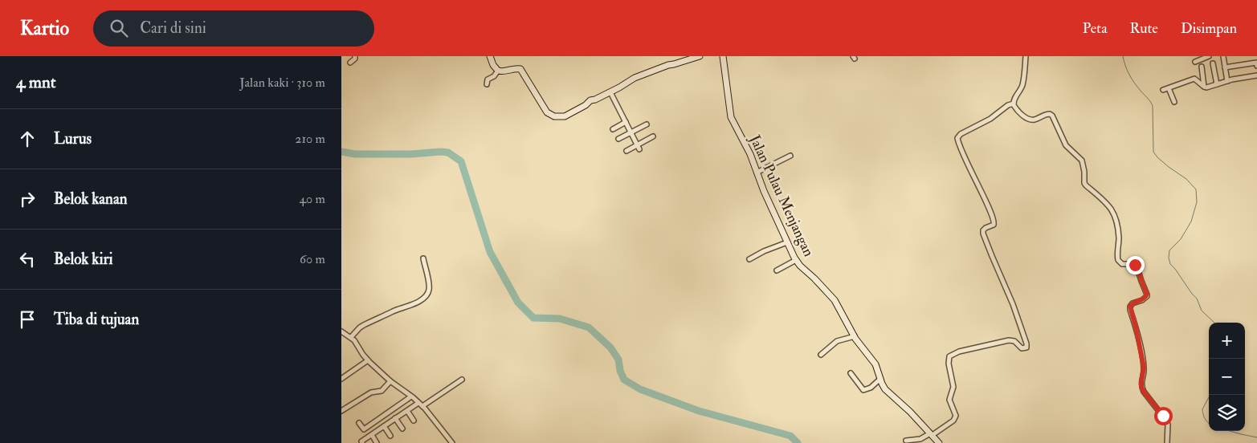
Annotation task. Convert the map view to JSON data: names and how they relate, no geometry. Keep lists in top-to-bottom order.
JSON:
{
  "streets": {
    "street": ["Jalan Pulau Menjangan"]
  },
  "page": {
    "header": "Kartio",
    "search": "Cari di sini",
    "nav": ["Peta", "Rute", "Disimpan"],
    "heading": ["4 mnt", "Jalan kaki · 310 m"],
    "list": [
      ["Lurus", "210 m"],
      ["Belok kanan", "40 m"],
      ["Belok kiri", "60 m"],
      "Tiba di tujuan"
    ],
    "map_buttons": ["+", "−"]
  }
}
